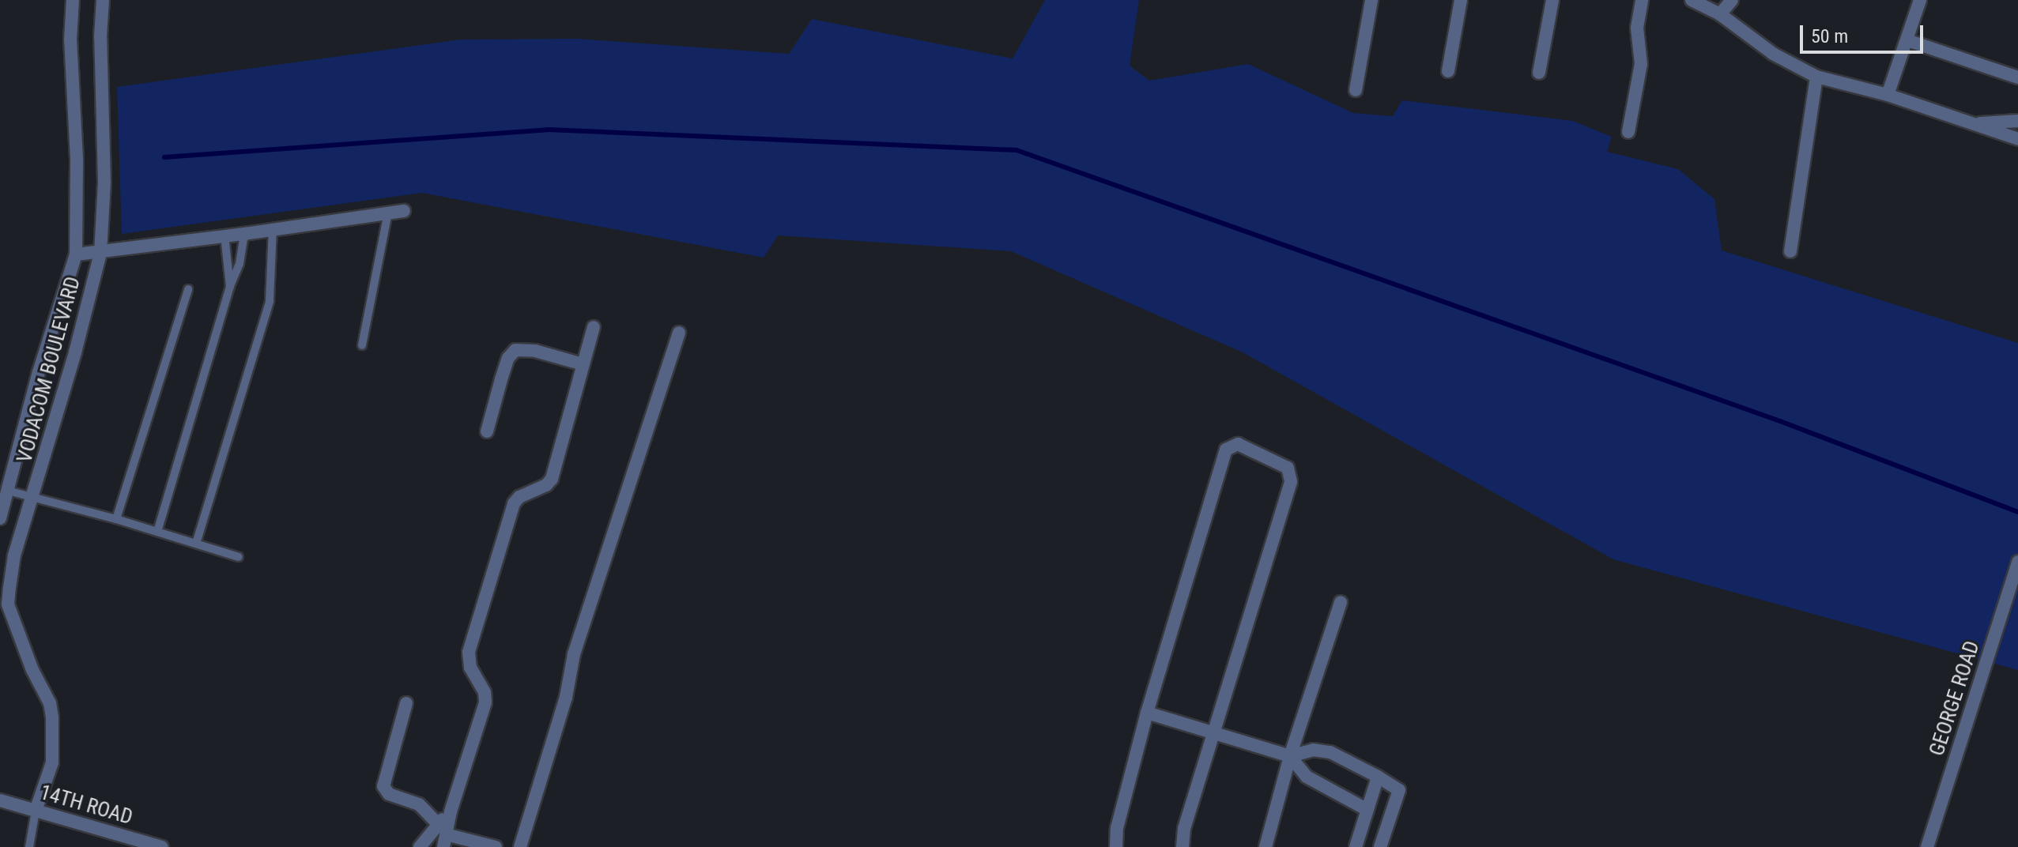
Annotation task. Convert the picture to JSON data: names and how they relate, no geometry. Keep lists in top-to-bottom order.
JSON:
{
  "streets": {
    "street": ["VODACOM BOULEVARD", "GEORGE ROAD", "14TH ROAD"]
  },
  "crossings": [
    ["VODACOM BOULEVARD", "14TH ROAD"]
  ],
  "scale_bar": "50 m"
}
